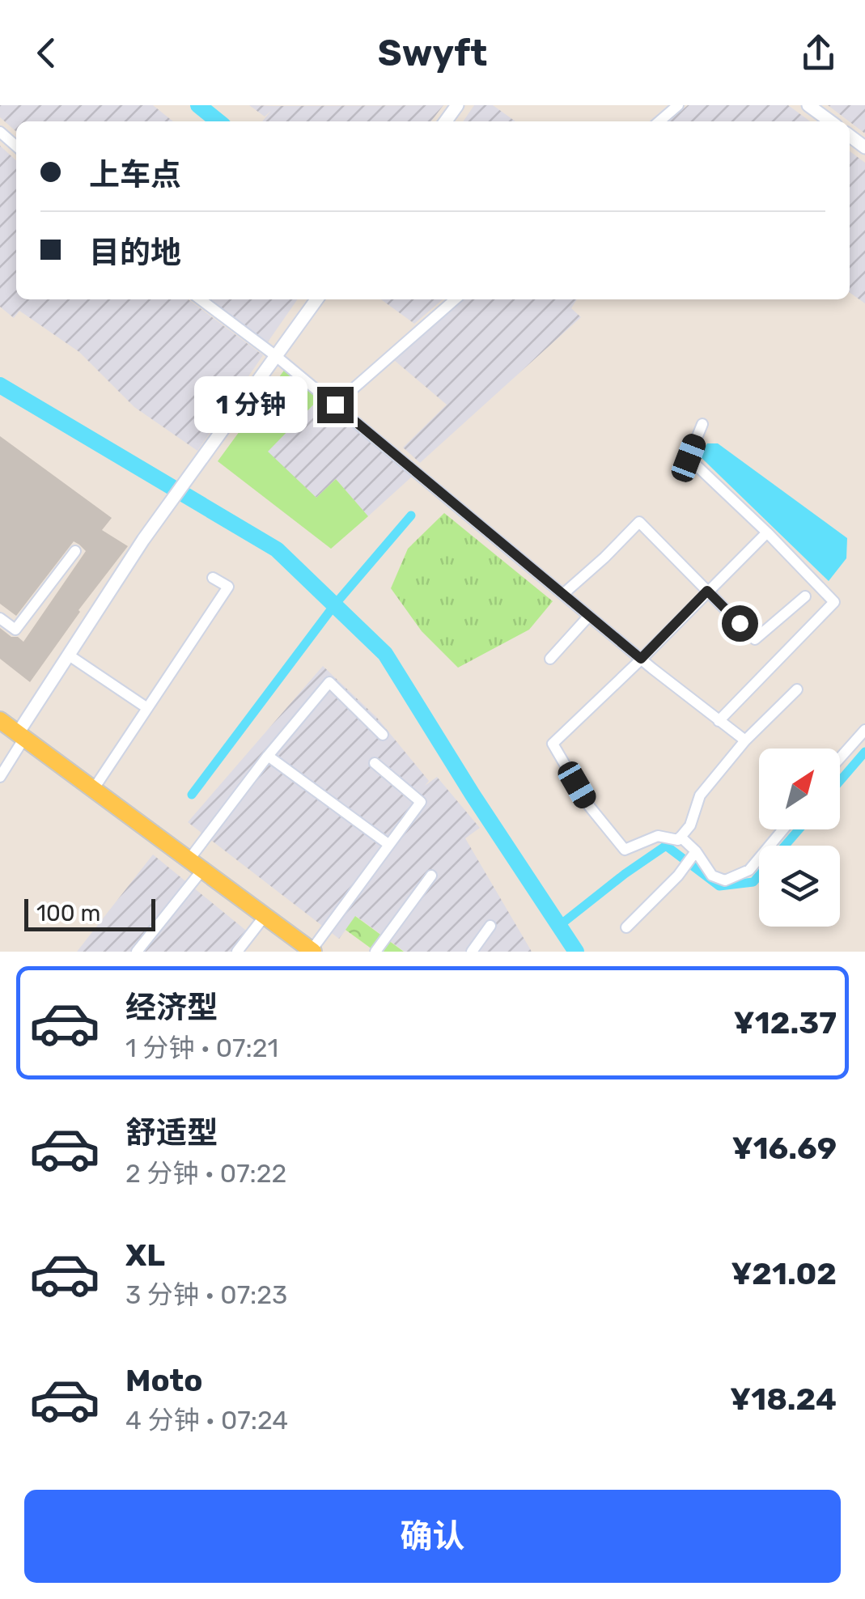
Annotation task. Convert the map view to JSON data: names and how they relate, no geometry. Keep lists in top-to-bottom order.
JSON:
{
  "scale_bar": "100 m",
  "north": "top right",
  "page": {
    "header": "Swyft",
    "banner": ["上车点", "目的地"],
    "bubble": "1 分钟",
    "scale": "100 m",
    "list": [
      {
        "name": "经济型",
        "note": "1 分钟 · 07:21",
        "value": "¥12.37"
      },
      {
        "name": "舒适型",
        "note": "2 分钟 · 07:22",
        "value": "¥16.69"
      },
      {
        "name": "XL",
        "note": "3 分钟 · 07:23",
        "value": "¥21.02"
      },
      {
        "name": "Moto",
        "note": "4 分钟 · 07:24",
        "value": "¥18.24"
      }
    ],
    "buttons": "确认"
  }
}
